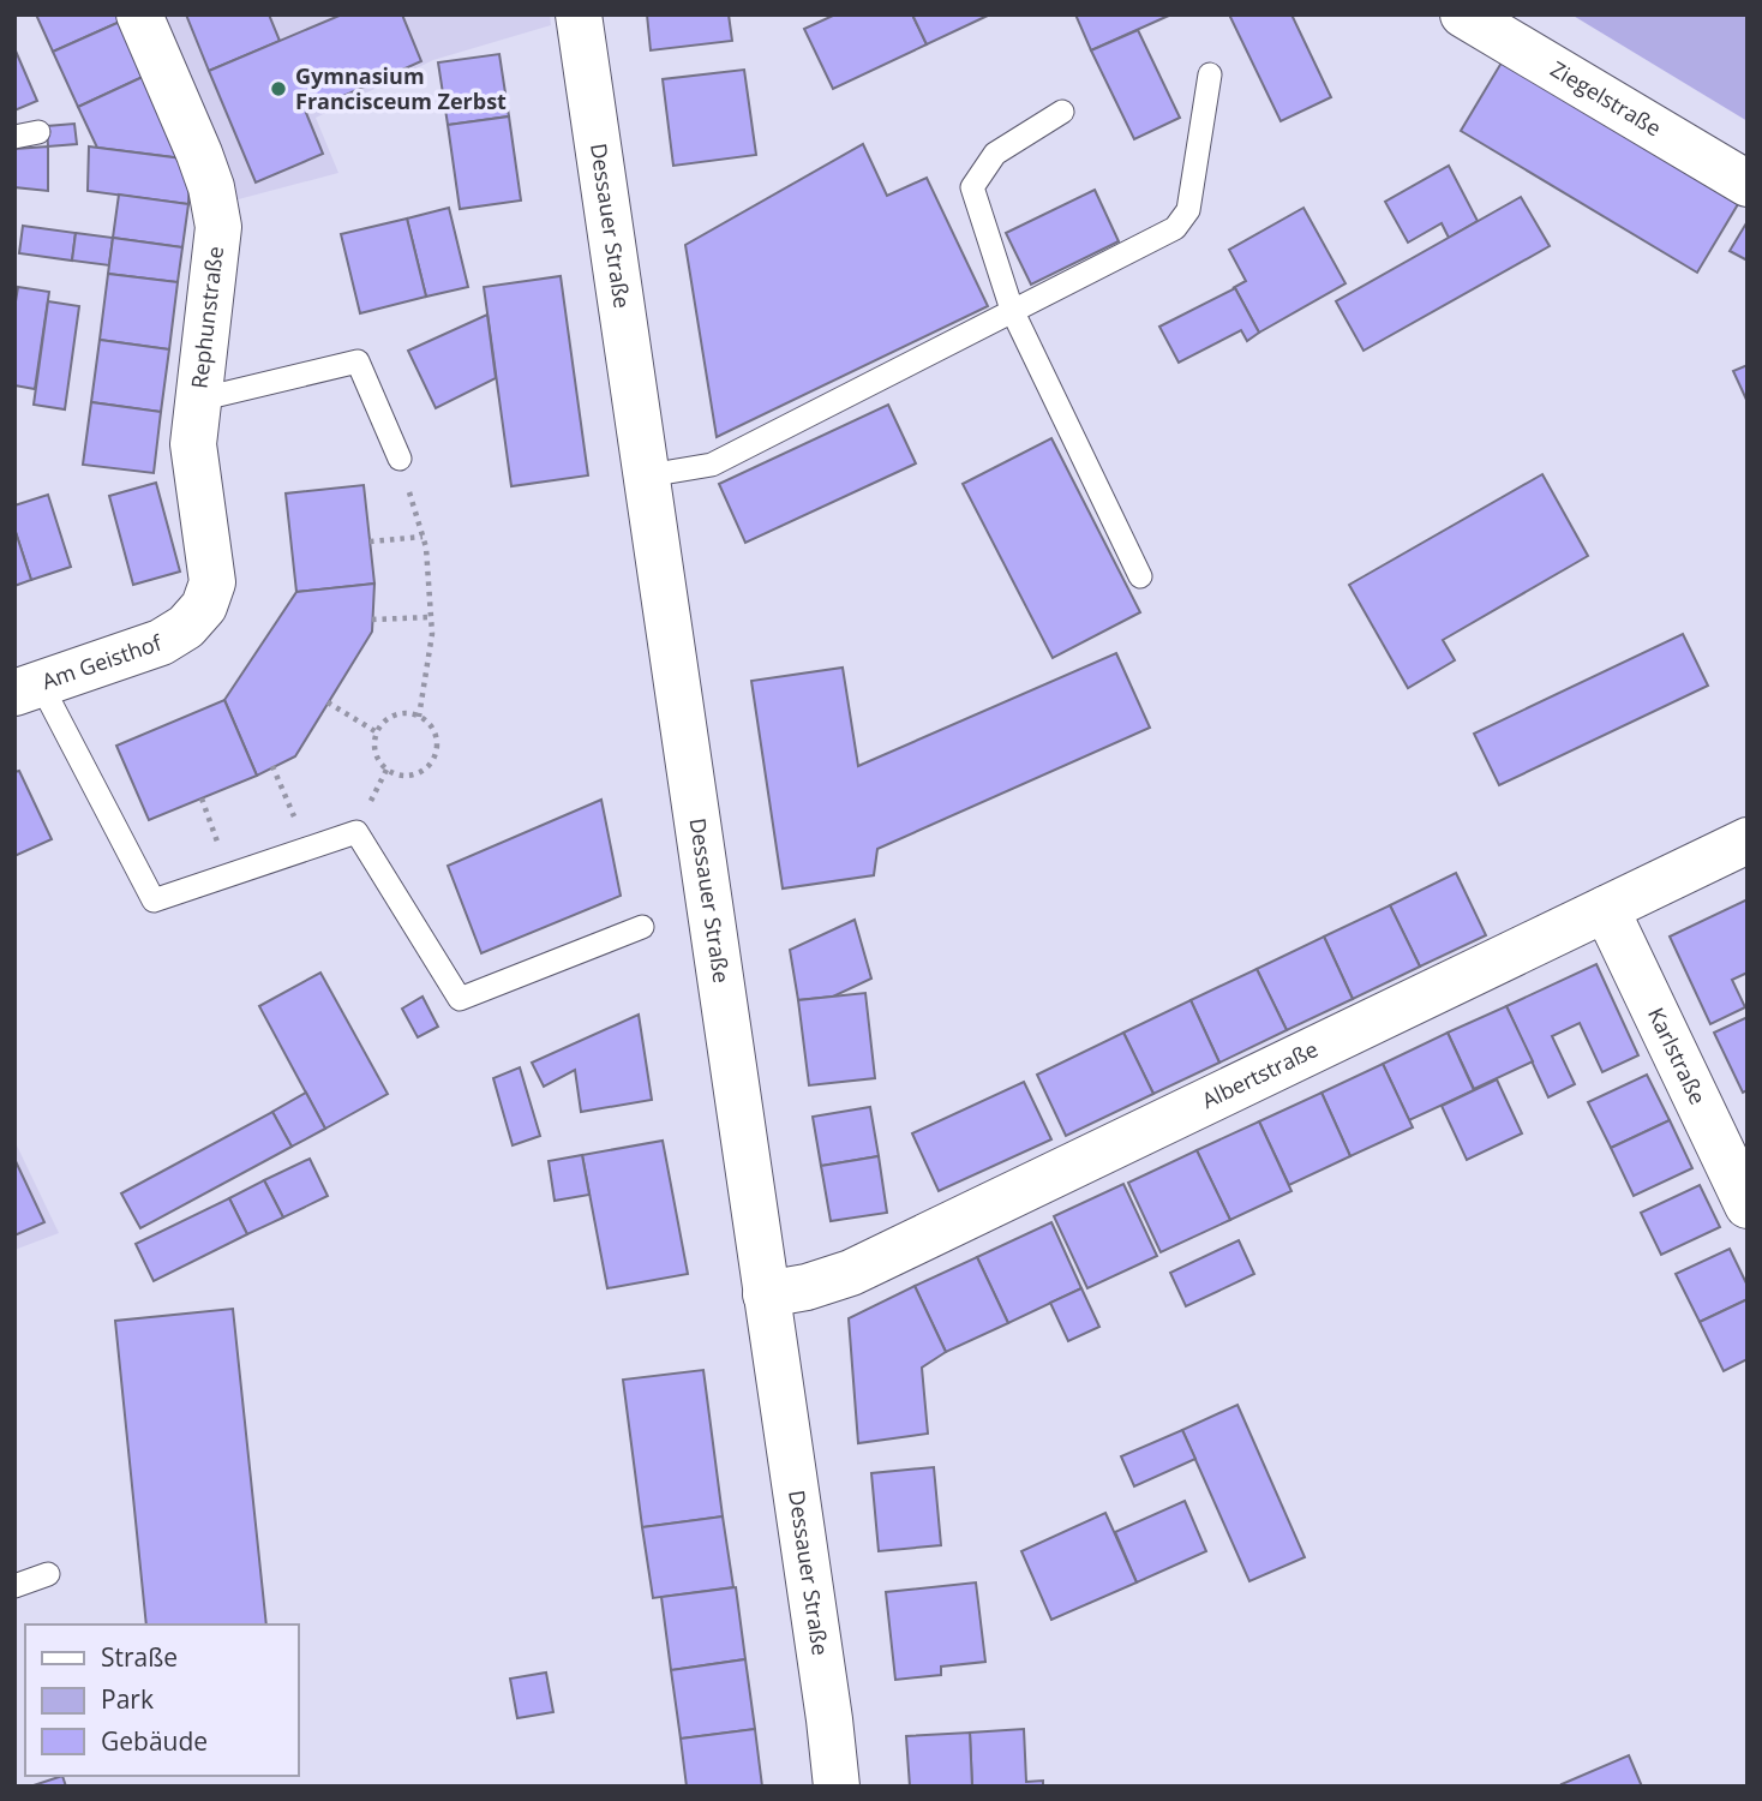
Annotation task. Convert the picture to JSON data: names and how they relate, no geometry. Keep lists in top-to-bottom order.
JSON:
{
  "streets": {
    "street": [
      "Ziegelstraße",
      "Dessauer Straße",
      "Rephunstraße",
      "Am Geisthof",
      "Karlstraße",
      "Albertstraße"
    ]
  },
  "crossings": [
    ["Dessauer Straße", "Albertstraße"],
    ["Rephunstraße", "Am Geisthof"],
    ["Karlstraße", "Albertstraße"]
  ],
  "places": ["Gymnasium Francisceum Zerbst"],
  "legend": ["Straße", "Park", "Gebäude"]
}
